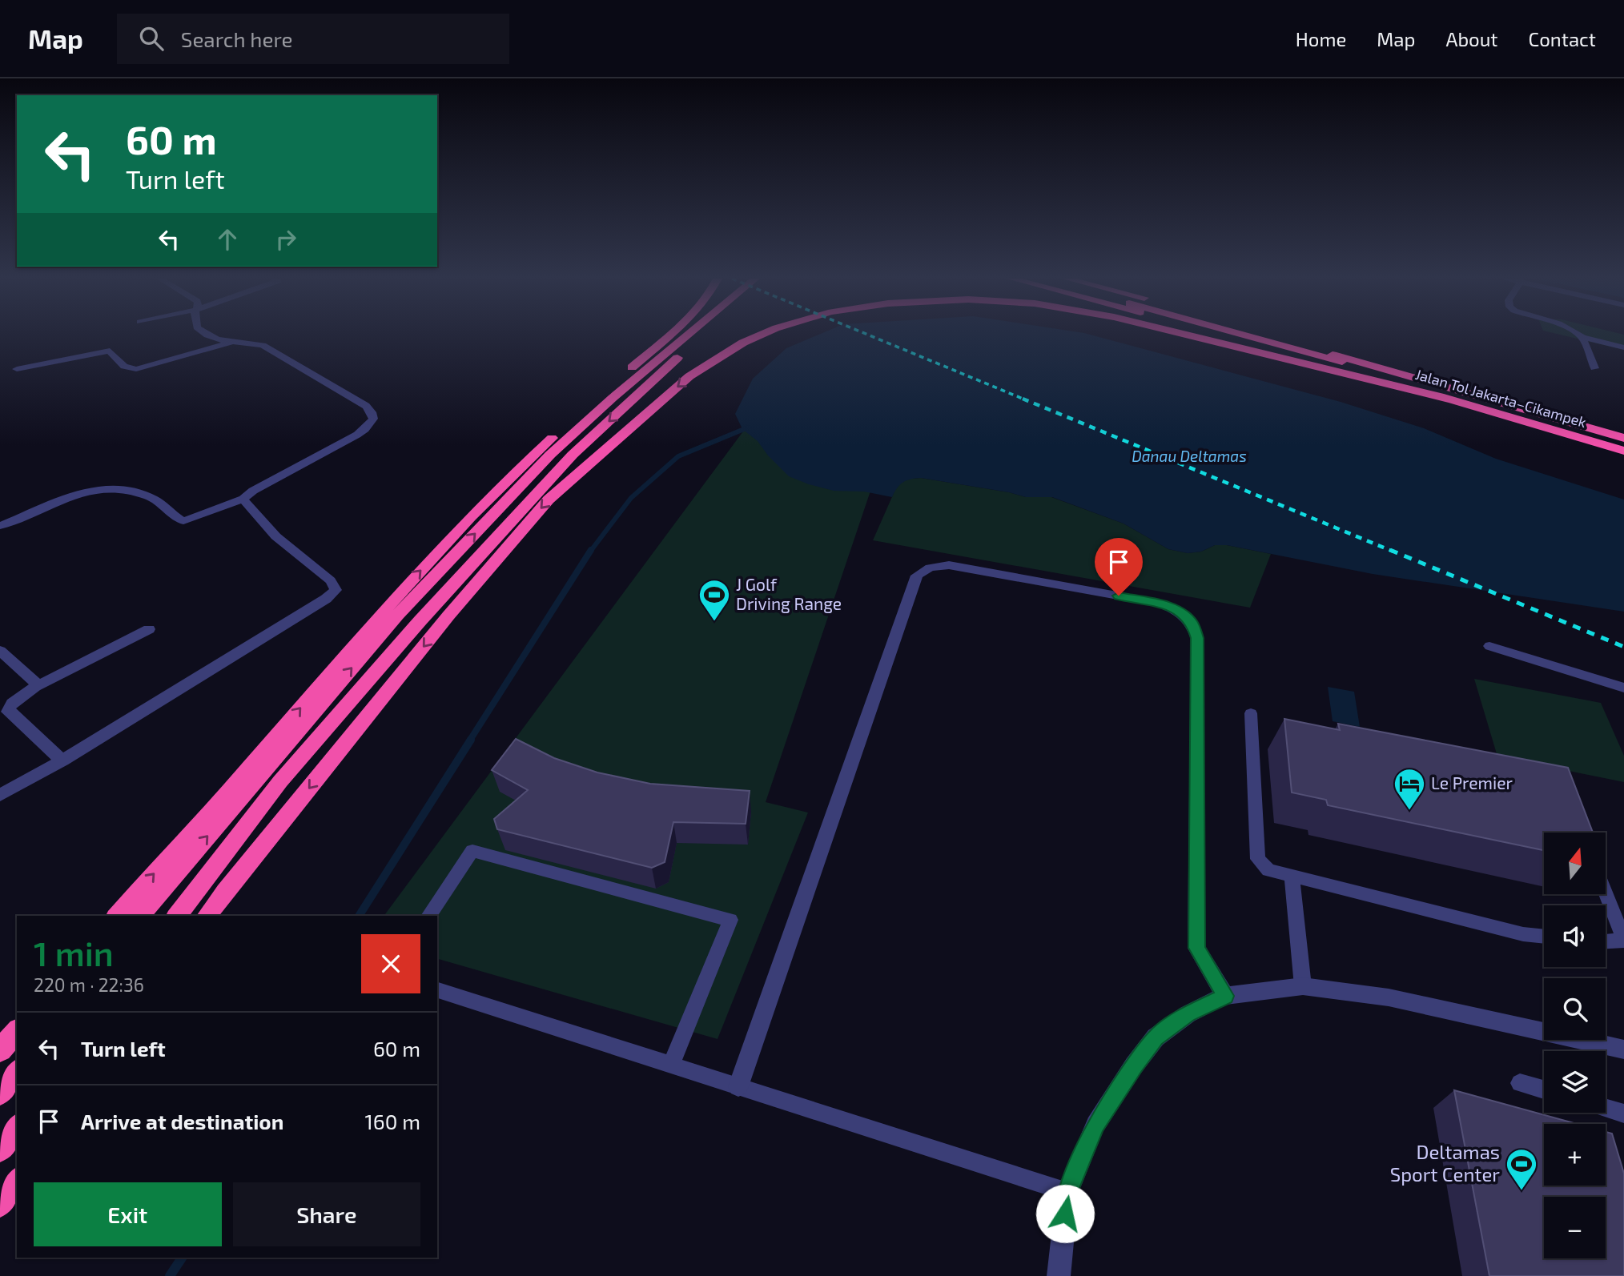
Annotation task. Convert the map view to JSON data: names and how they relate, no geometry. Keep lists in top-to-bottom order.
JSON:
{
  "streets": {
    "highway": ["Jalan Tol Jakarta–Cikampek"]
  },
  "water": ["Danau Deltamas"],
  "places": {
    "sports": ["J Golf Driving Range", "Deltamas Sport Center"],
    "hotel": ["Le Premier"]
  },
  "north": "top",
  "page": {
    "header": "Map",
    "search": "Search here",
    "nav": [
      "Home",
      "Map",
      "About",
      "Contact"
    ],
    "turn": ["60 m", "Turn left"],
    "map_buttons": ["+", "−"],
    "heading": ["1 min", "220 m · 22:36"],
    "list": [
      {
        "name": "Turn left",
        "value": "60 m"
      },
      {
        "name": "Arrive at destination",
        "value": "160 m"
      }
    ],
    "buttons": ["Exit", "Share"]
  }
}
